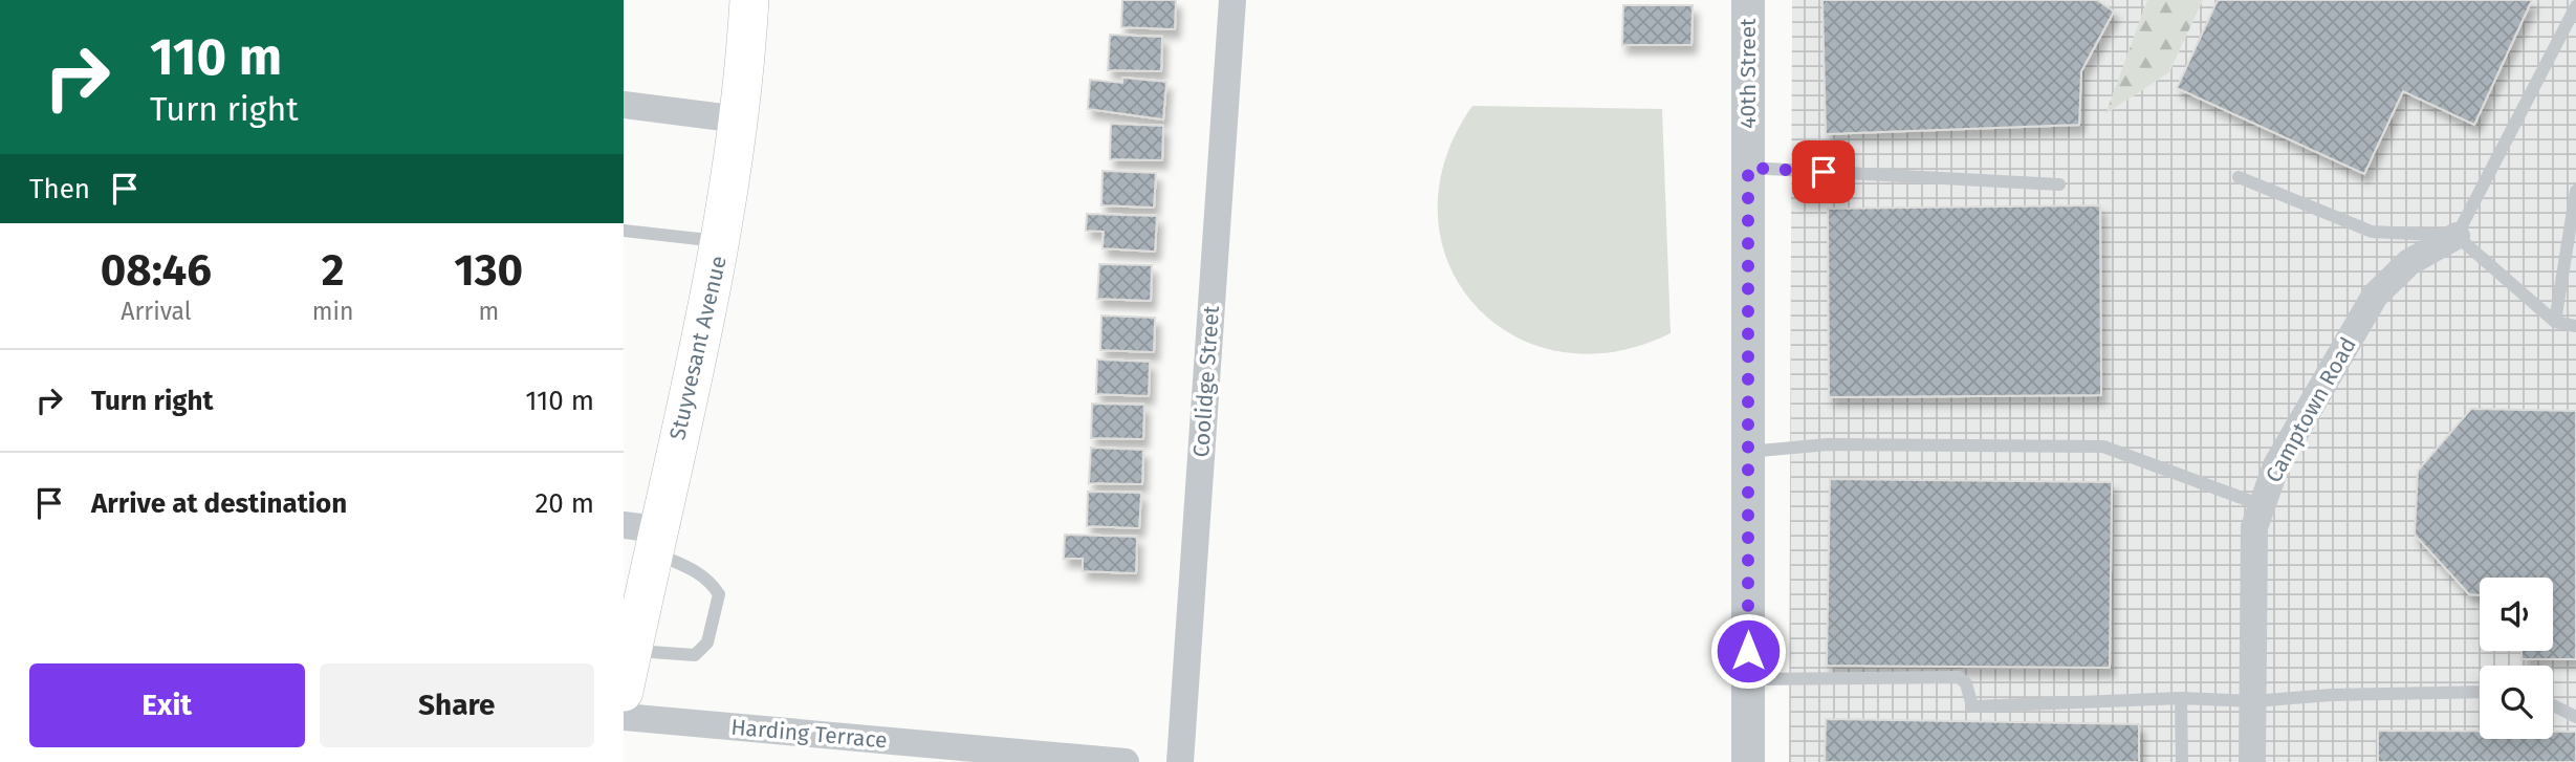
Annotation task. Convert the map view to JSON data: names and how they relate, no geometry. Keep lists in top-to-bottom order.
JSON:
{
  "streets": {
    "main road": ["Stuyvesant Avenue"],
    "street": [
      "40th Street",
      "Coolidge Street",
      "Camptown Road",
      "Harding Terrace"
    ]
  },
  "page": {
    "turn": ["110 m", "Turn right"],
    "then": "Then",
    "eta": [
      "08:46",
      "Arrival",
      "2",
      "min",
      "130",
      "m"
    ],
    "list": [
      {
        "name": "Turn right",
        "value": "110 m"
      },
      {
        "name": "Arrive at destination",
        "value": "20 m"
      }
    ],
    "buttons": ["Exit", "Share"]
  }
}
